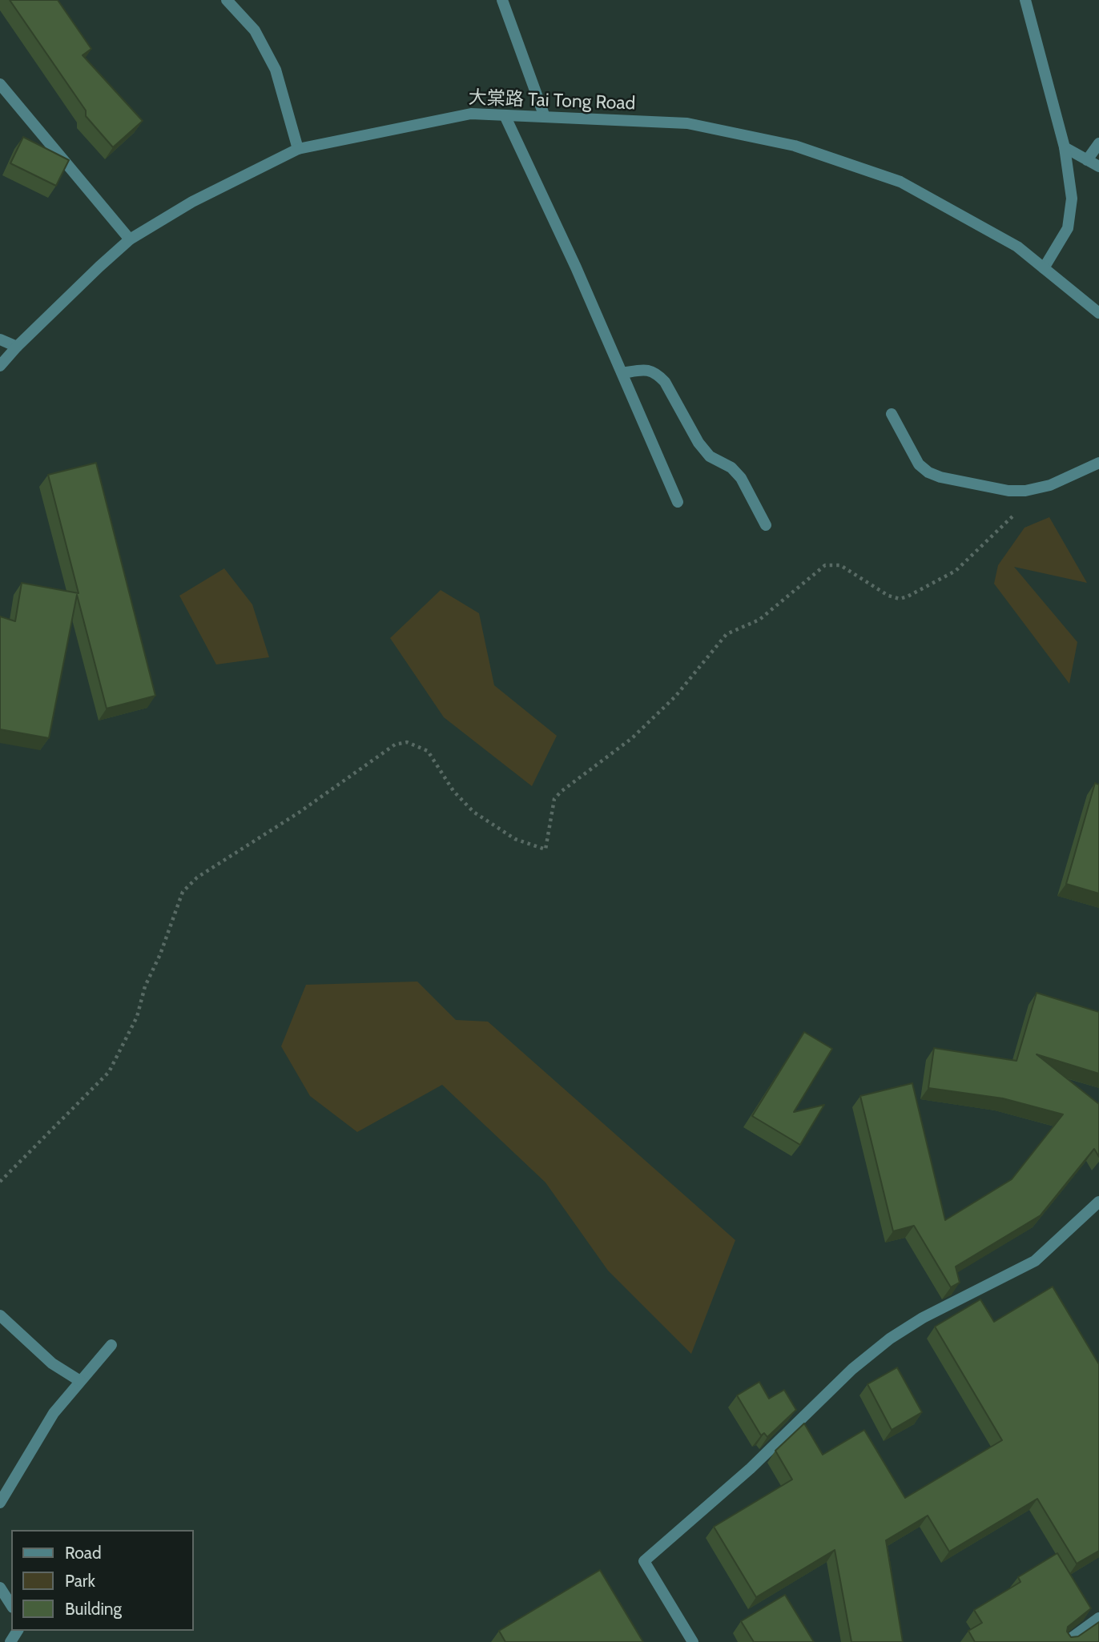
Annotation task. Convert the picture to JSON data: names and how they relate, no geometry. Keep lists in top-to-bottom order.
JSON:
{
  "streets": {
    "street": ["大棠路 Tai Tong Road"]
  },
  "legend": ["Road", "Park", "Building"]
}
